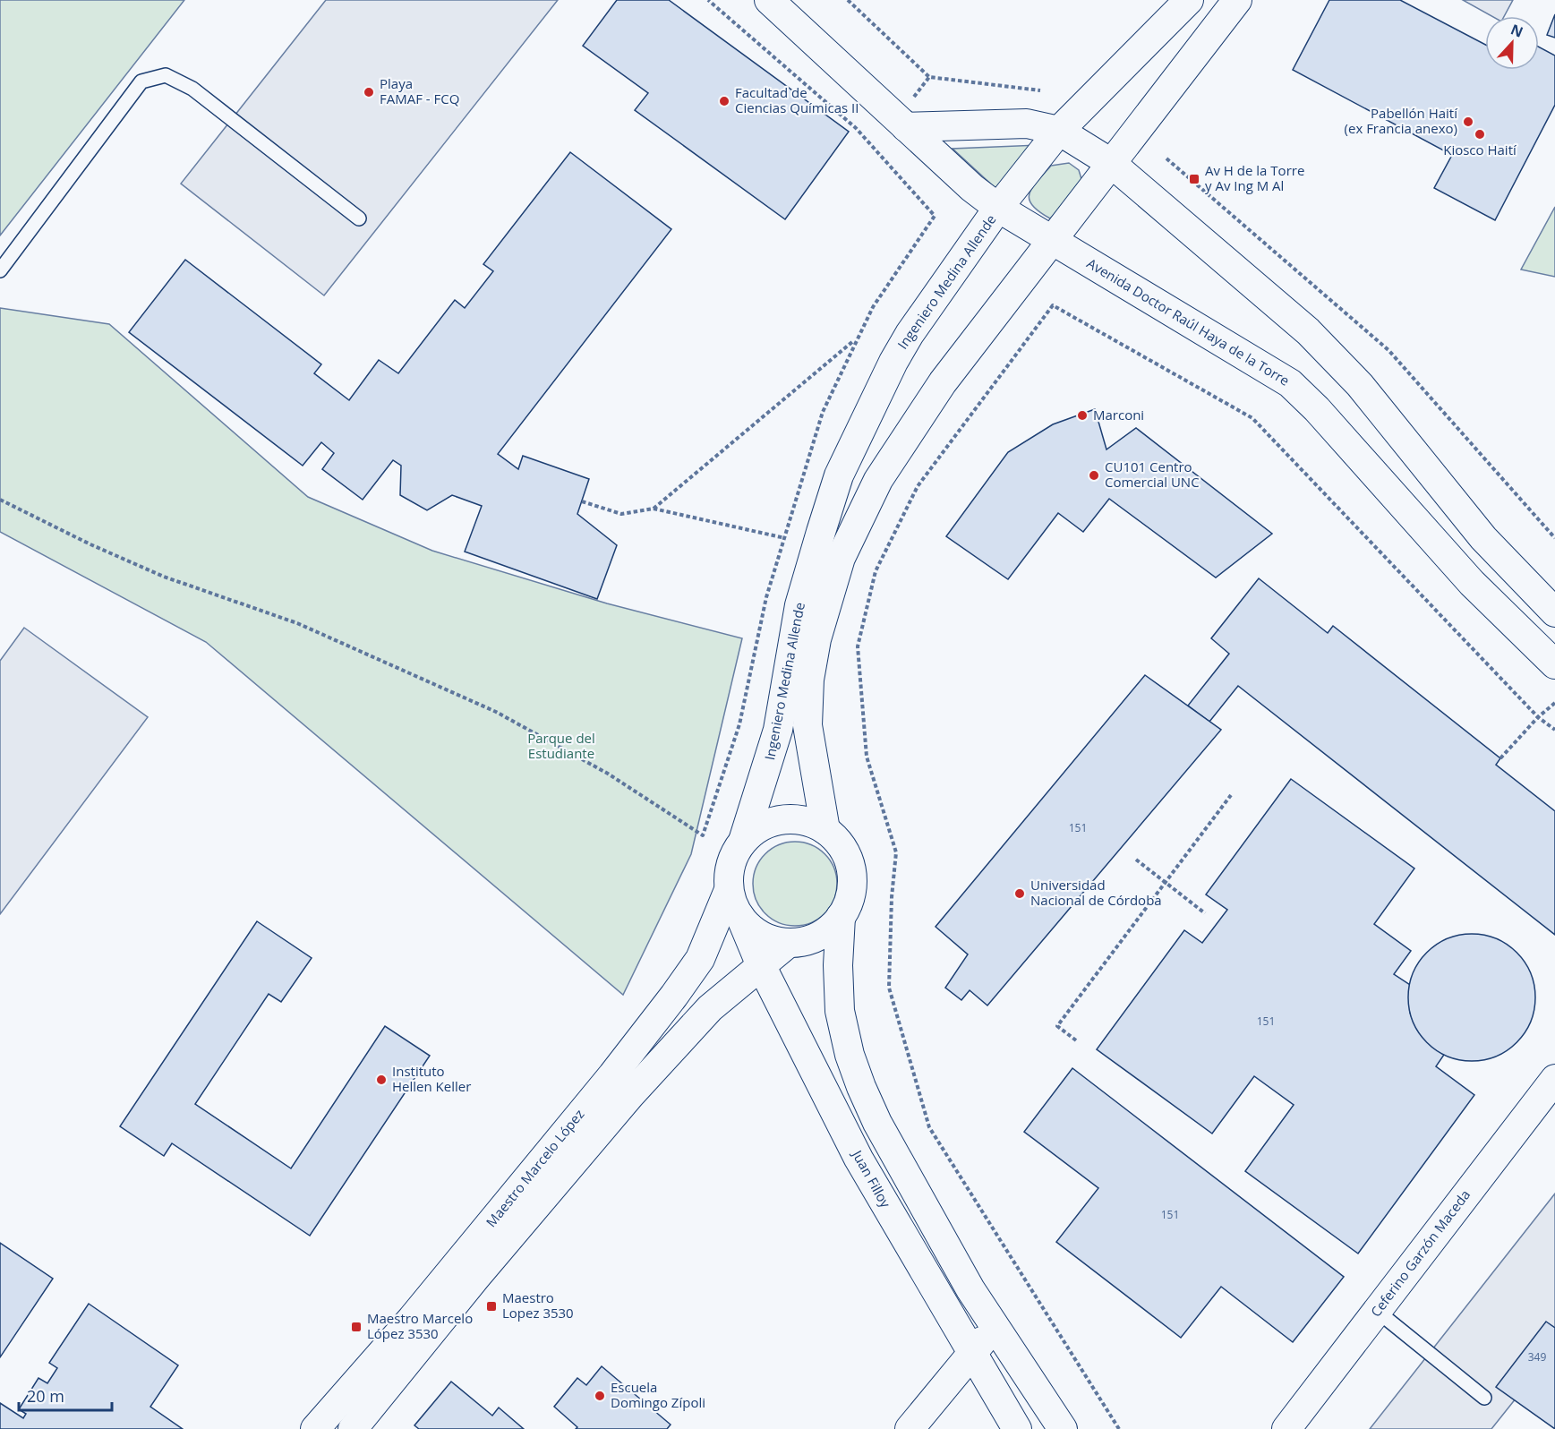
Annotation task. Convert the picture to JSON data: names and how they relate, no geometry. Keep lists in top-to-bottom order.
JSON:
{
  "streets": {
    "street": [
      "Ingeniero Medina Allende",
      "Avenida Doctor Raúl Haya de la Torre",
      "Maestro Marcelo López",
      "Juan Filloy",
      "Ceferino Garzón Maceda"
    ]
  },
  "crossings": [
    ["Ingeniero Medina Allende", "Avenida Doctor Raúl Haya de la Torre"],
    ["Ingeniero Medina Allende", "Maestro Marcelo López"],
    ["Ingeniero Medina Allende", "Juan Filloy"],
    ["Maestro Marcelo López", "Juan Filloy"]
  ],
  "parks": ["Parque del Estudiante"],
  "places": {
    "other": [
      "Playa FAMAF - FCQ",
      "Facultad de Ciencias Químicas II",
      "Pabellón Haití (ex Francia anexo)",
      "Kiosco Haití",
      "Marconi",
      "CU101 Centro Comercial UNC",
      "Universidad Nacional de Córdoba",
      "Instituto Hellen Keller",
      "Escuela Domingo Zípoli"
    ],
    "transit": ["Av H de la Torre y Av Ing M Al", "Maestro Lopez 3530", "Maestro Marcelo López 3530"]
  },
  "house_numbers": [
    "151",
    "151",
    "151",
    "349"
  ],
  "scale_bar": "20 m",
  "north": "top"
}
